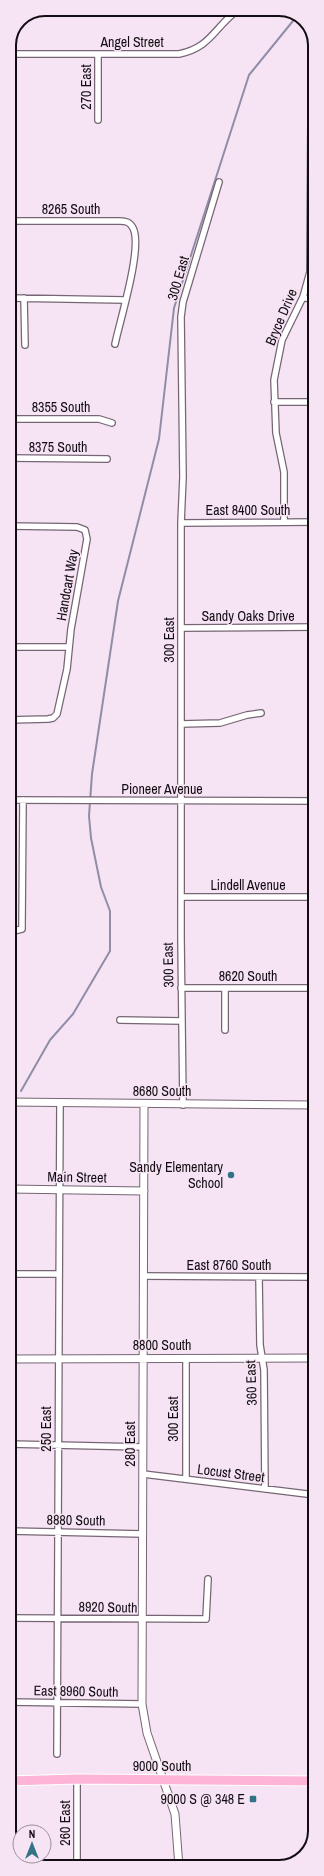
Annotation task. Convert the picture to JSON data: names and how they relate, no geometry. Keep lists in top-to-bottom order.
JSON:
{
  "streets": {
    "main road": ["9000 South"],
    "street": [
      "Angel Street",
      "270 East",
      "8265 South",
      "300 East",
      "Bryce Drive",
      "8355 South",
      "8375 South",
      "East 8400 South",
      "Handcart Way",
      "Sandy Oaks Drive",
      "Pioneer Avenue",
      "Lindell Avenue",
      "8620 South",
      "8680 South",
      "Main Street",
      "East 8760 South",
      "8800 South",
      "360 East",
      "250 East",
      "280 East",
      "Locust Street",
      "8880 South",
      "8920 South",
      "East 8960 South",
      "260 East"
    ]
  },
  "crossings": [
    ["Angel Street", "270 East"],
    ["300 East", "East 8400 South"],
    ["300 East", "Sandy Oaks Drive"],
    ["300 East", "Pioneer Avenue"],
    ["300 East", "Lindell Avenue"],
    ["300 East", "8620 South"],
    ["300 East", "8680 South"],
    ["300 East", "8800 South"],
    ["300 East", "Locust Street"],
    ["Bryce Drive", "East 8400 South"],
    ["8680 South", "250 East"],
    ["8680 South", "280 East"],
    ["Main Street", "250 East"],
    ["Main Street", "280 East"],
    ["East 8760 South", "360 East"],
    ["East 8760 South", "280 East"],
    ["8800 South", "360 East"],
    ["8800 South", "250 East"],
    ["8800 South", "280 East"],
    ["360 East", "Locust Street"],
    ["250 East", "8880 South"],
    ["250 East", "8920 South"],
    ["250 East", "East 8960 South"],
    ["280 East", "Locust Street"],
    ["280 East", "8880 South"],
    ["280 East", "8920 South"],
    ["280 East", "East 8960 South"],
    ["280 East", "9000 South"],
    ["9000 South", "260 East"]
  ],
  "places": {
    "other": ["Sandy Elementary School"],
    "transit": ["9000 S @ 348 E"]
  },
  "north": "top"
}
